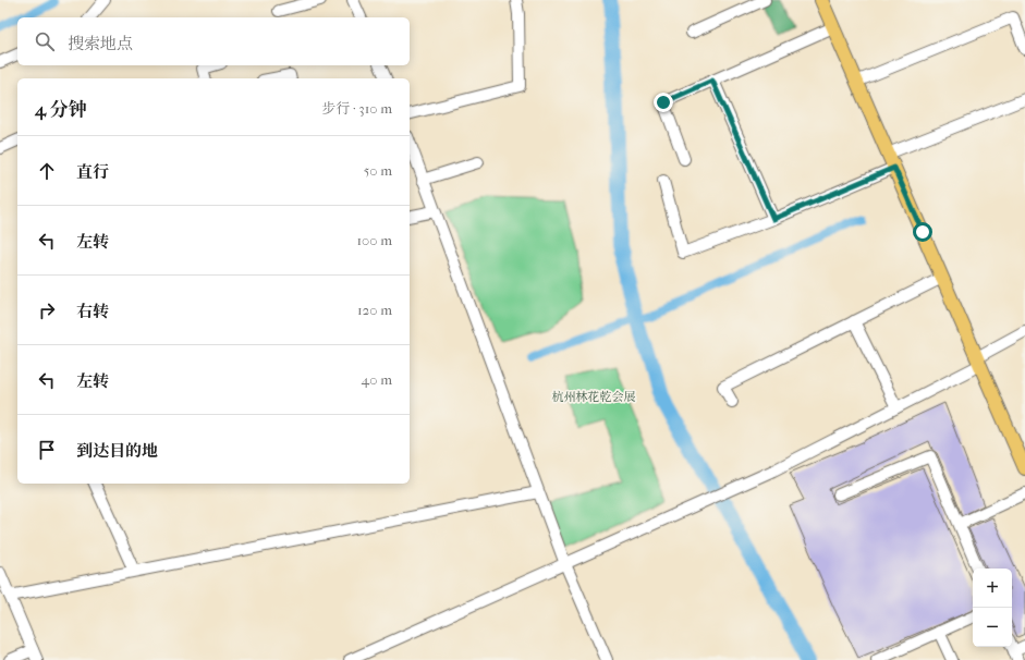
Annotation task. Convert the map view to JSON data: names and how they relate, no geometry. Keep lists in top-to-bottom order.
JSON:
{
  "parks": ["杭州林花乾会展"],
  "page": {
    "search": "搜索地点",
    "heading": ["4 分钟", "步行 · 310 m"],
    "list": [
      ["直行", "50 m"],
      ["左转", "100 m"],
      ["右转", "120 m"],
      ["左转", "40 m"],
      "到达目的地"
    ],
    "map_buttons": ["+", "−"]
  }
}
